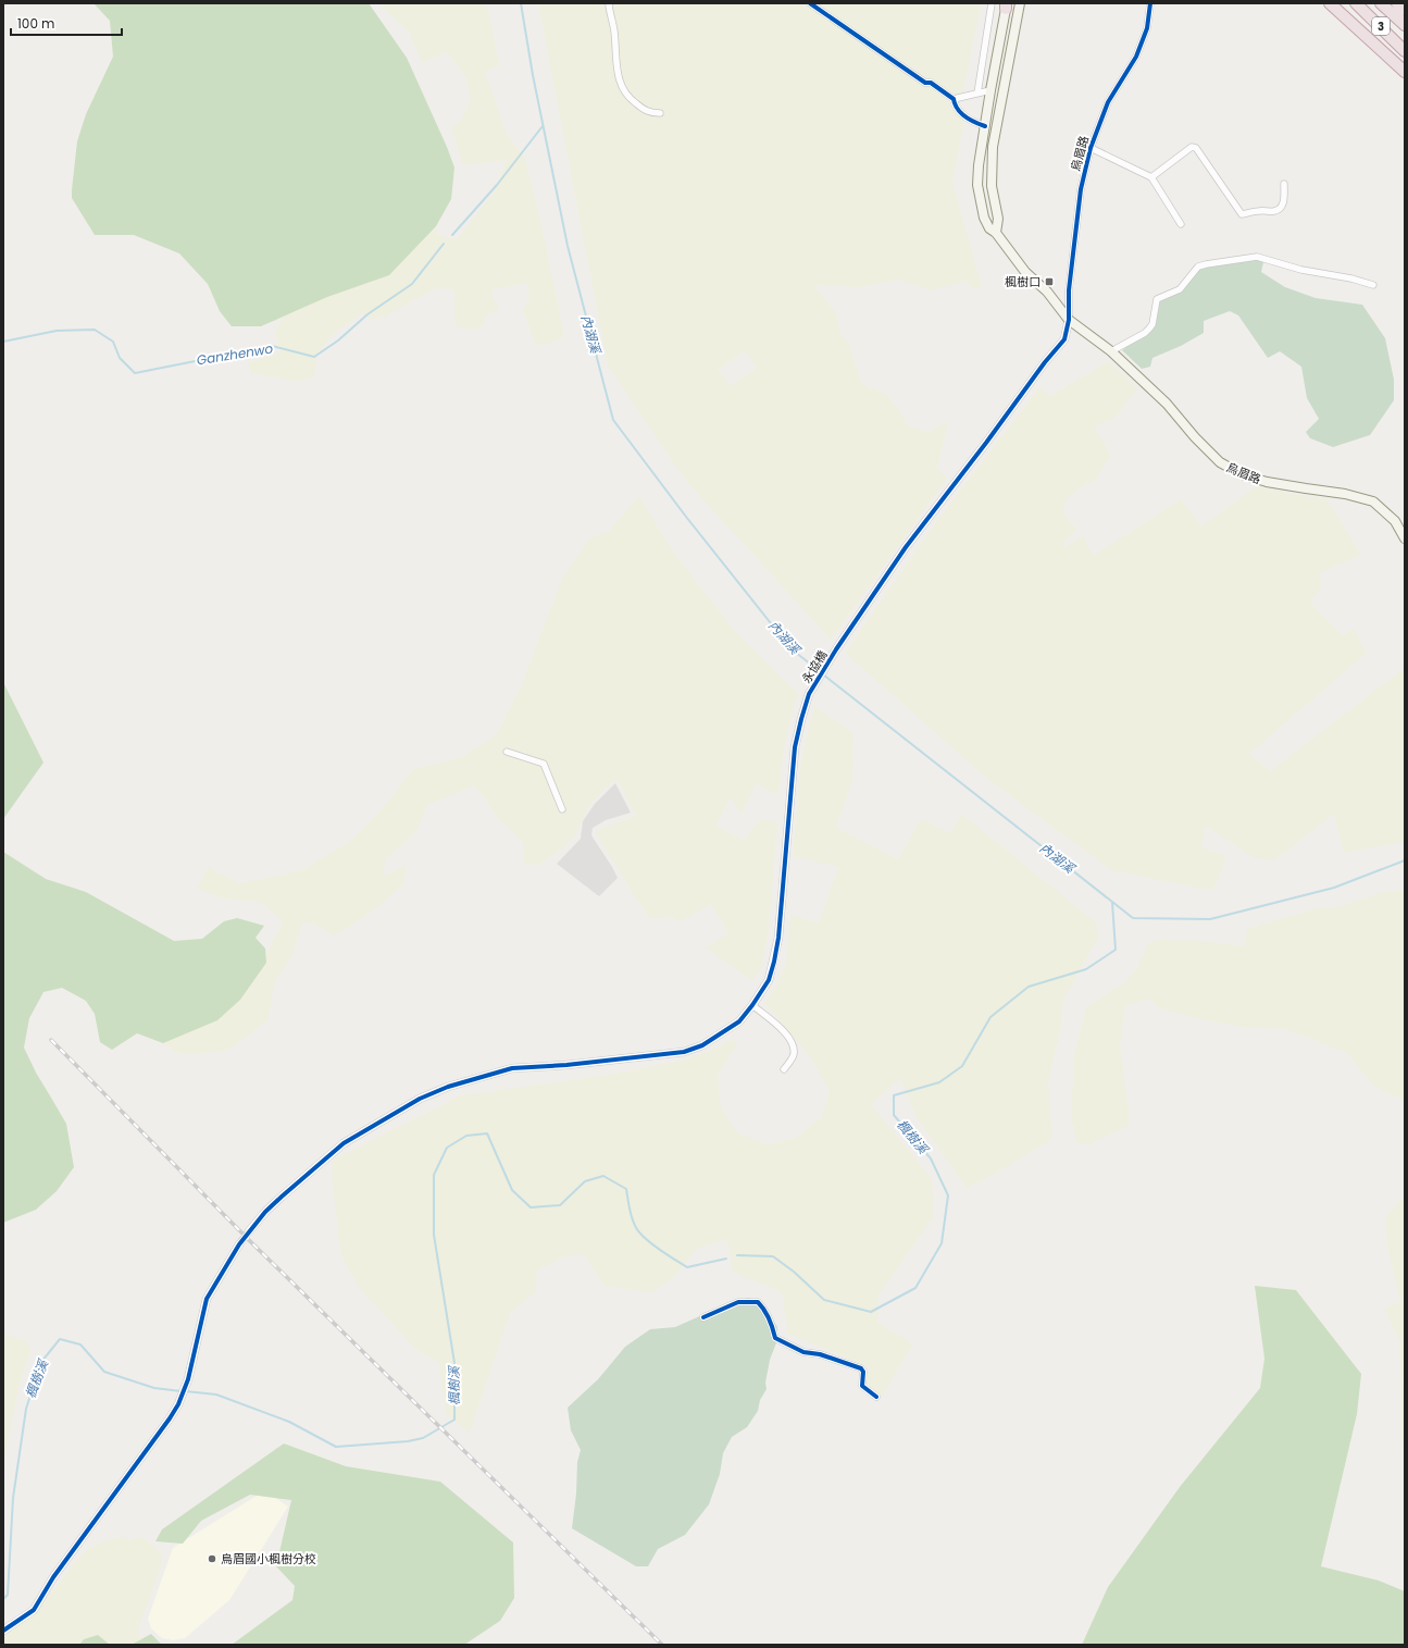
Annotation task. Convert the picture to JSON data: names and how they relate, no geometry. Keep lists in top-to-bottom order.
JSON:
{
  "streets": {
    "highway": ["3"],
    "main road": ["烏眉路"],
    "street": ["永協橋"]
  },
  "crossings": [
    ["烏眉路", "永協橋"]
  ],
  "water": ["內湖溪", "Ganzhenwo", "楓樹溪"],
  "places": {
    "transit": ["楓樹口"],
    "other": ["烏眉國小楓樹分校"]
  },
  "scale_bar": "100 m"
}
